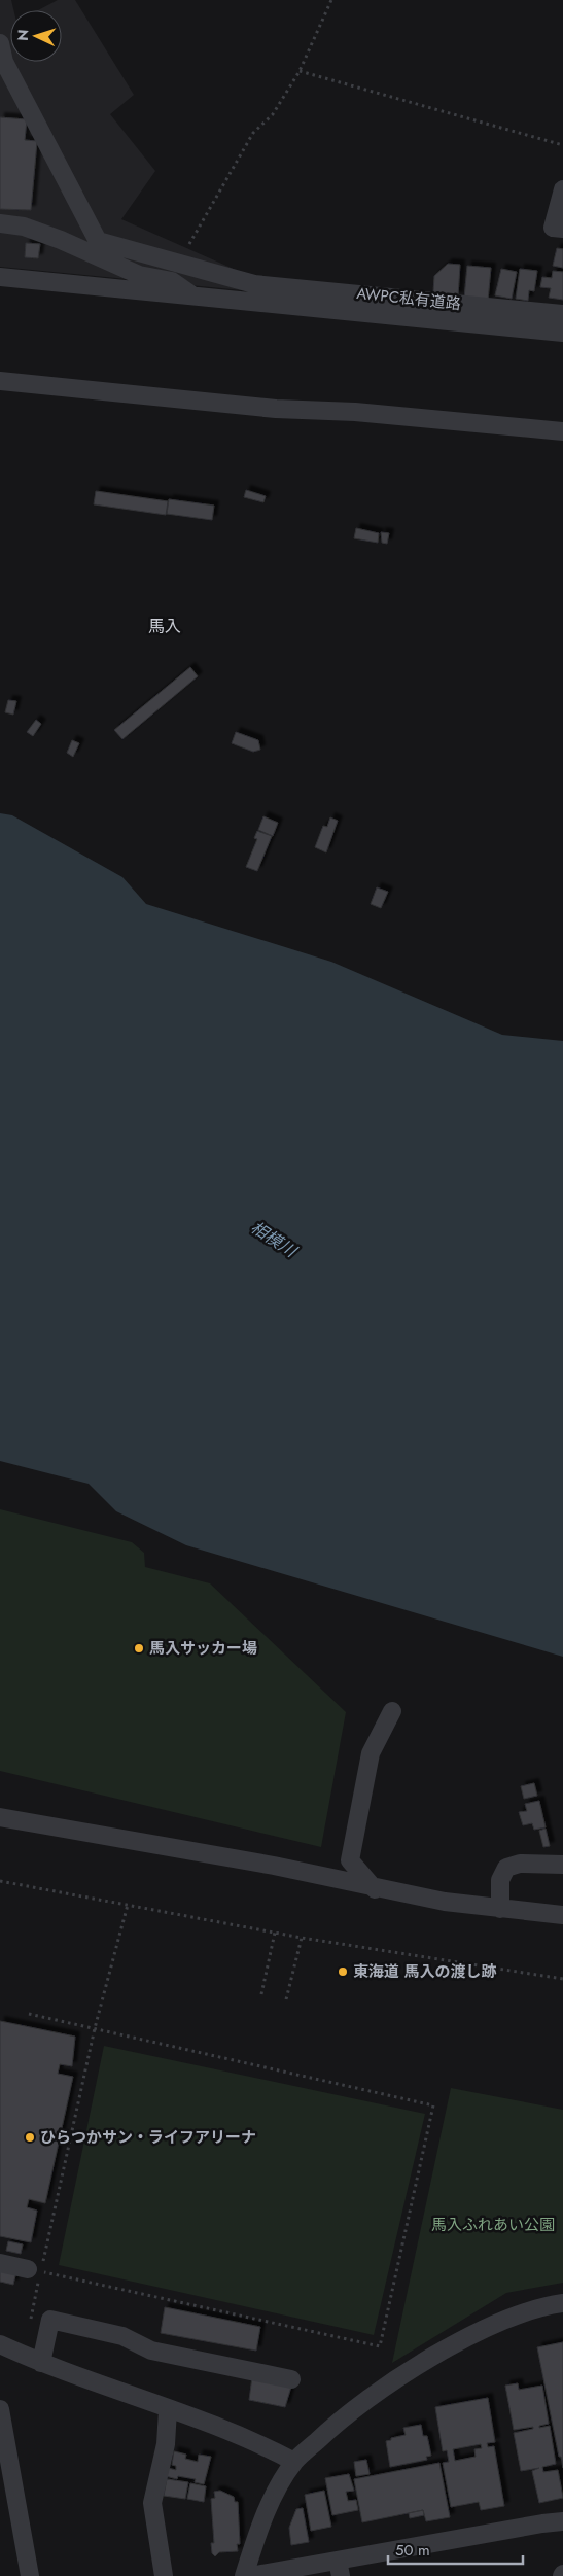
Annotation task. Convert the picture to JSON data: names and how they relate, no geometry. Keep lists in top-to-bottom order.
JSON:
{
  "streets": {
    "street": ["AWPC私有道路"]
  },
  "districts": ["馬入"],
  "water": ["相模川"],
  "parks": ["馬入ふれあい公園"],
  "places": ["馬入サッカー場", "東海道 馬入の渡し跡", "ひらつかサン・ライフアリーナ"],
  "scale_bar": "50 m",
  "north": "left"
}
